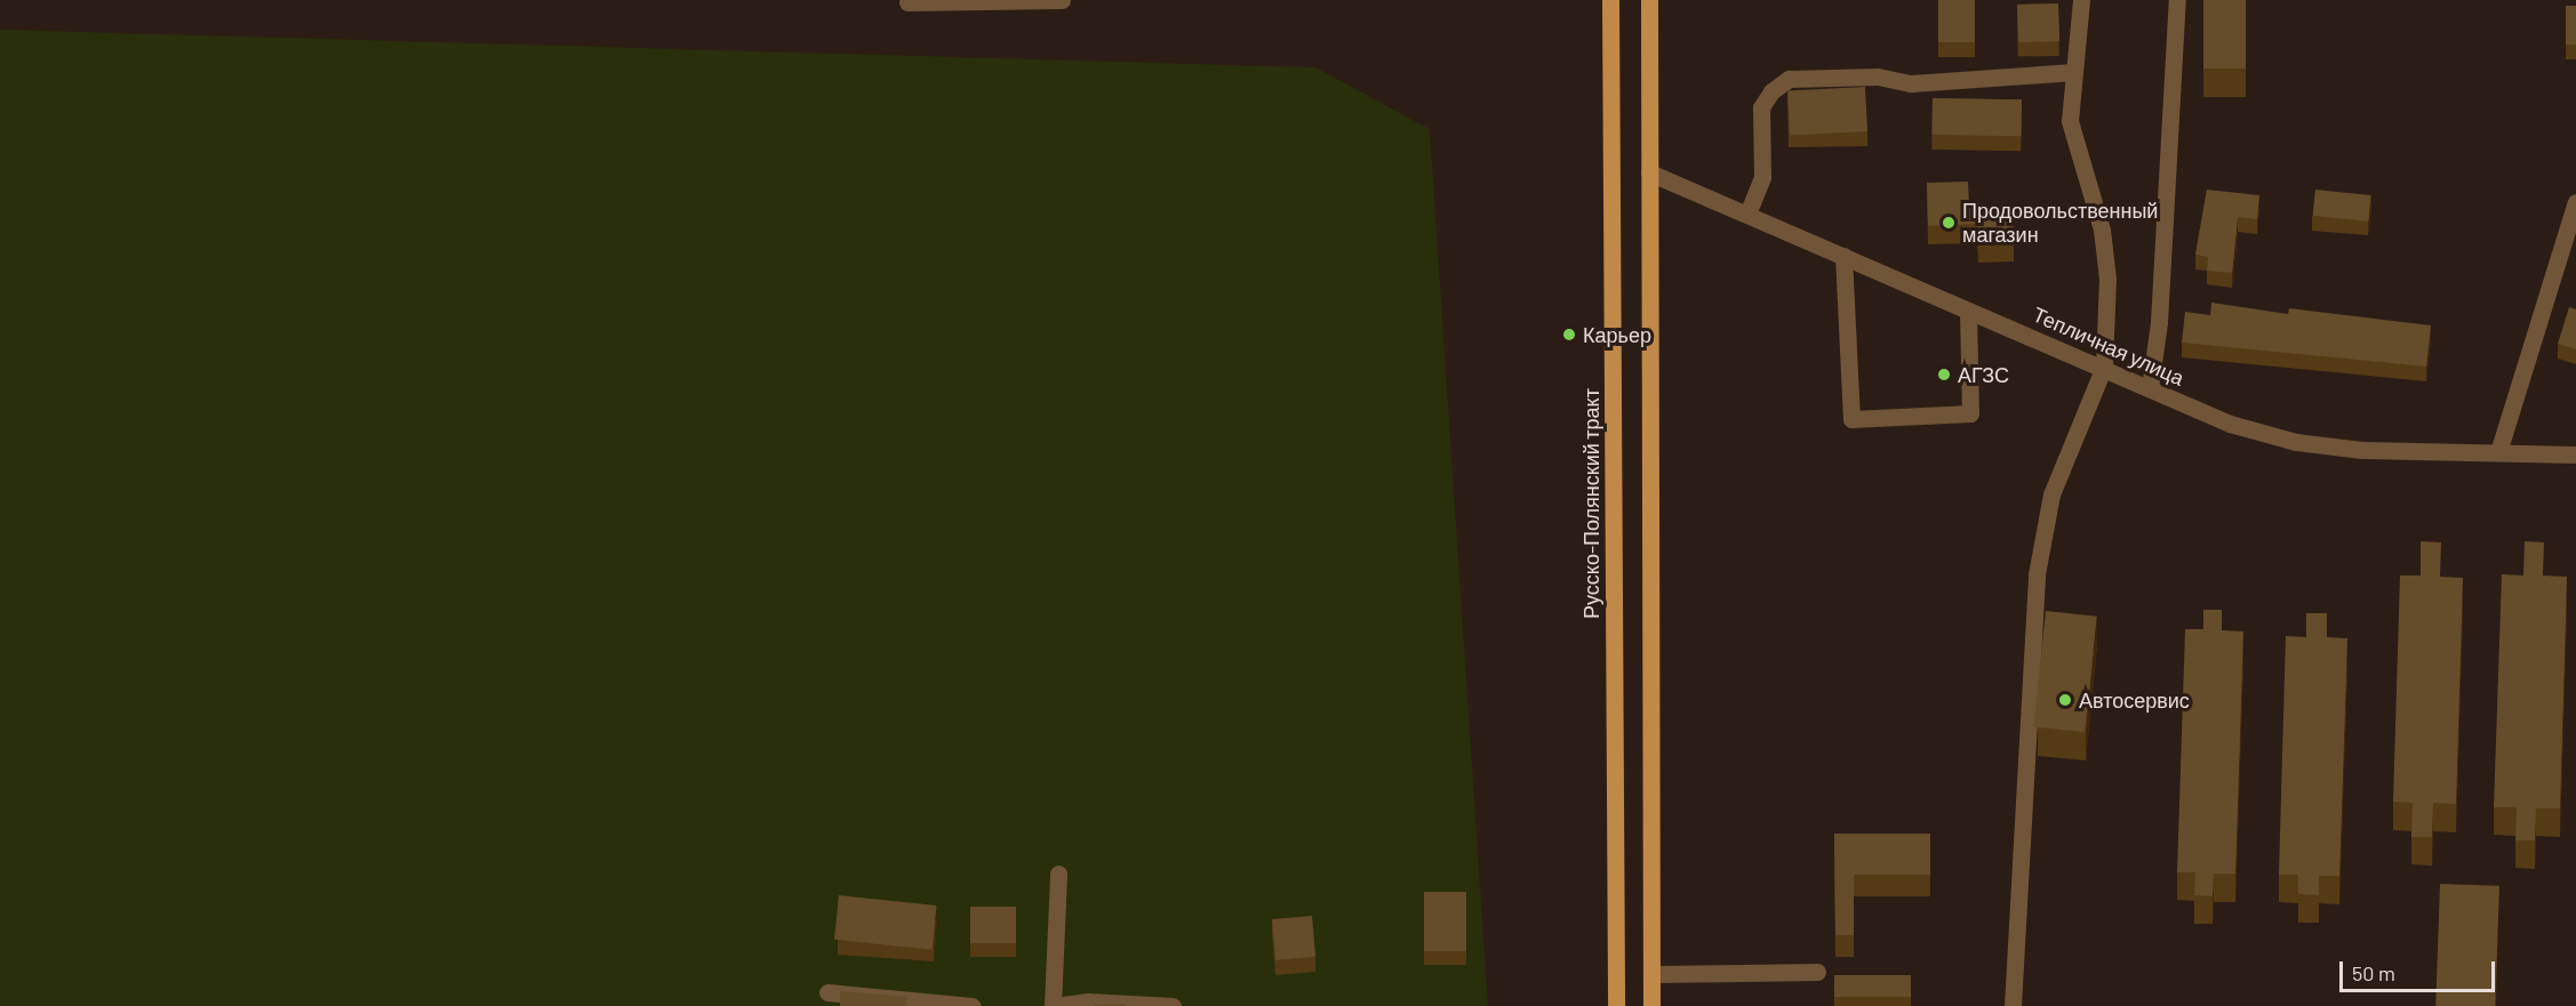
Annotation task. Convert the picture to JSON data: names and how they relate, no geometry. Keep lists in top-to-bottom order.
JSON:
{
  "streets": {
    "main road": ["Русско-Полянский тракт"],
    "street": ["Тепличная улица"]
  },
  "places": [
    "Продовольственный магазин",
    "Карьер",
    "АГЗС",
    "Автосервис"
  ],
  "scale_bar": "50 m"
}
